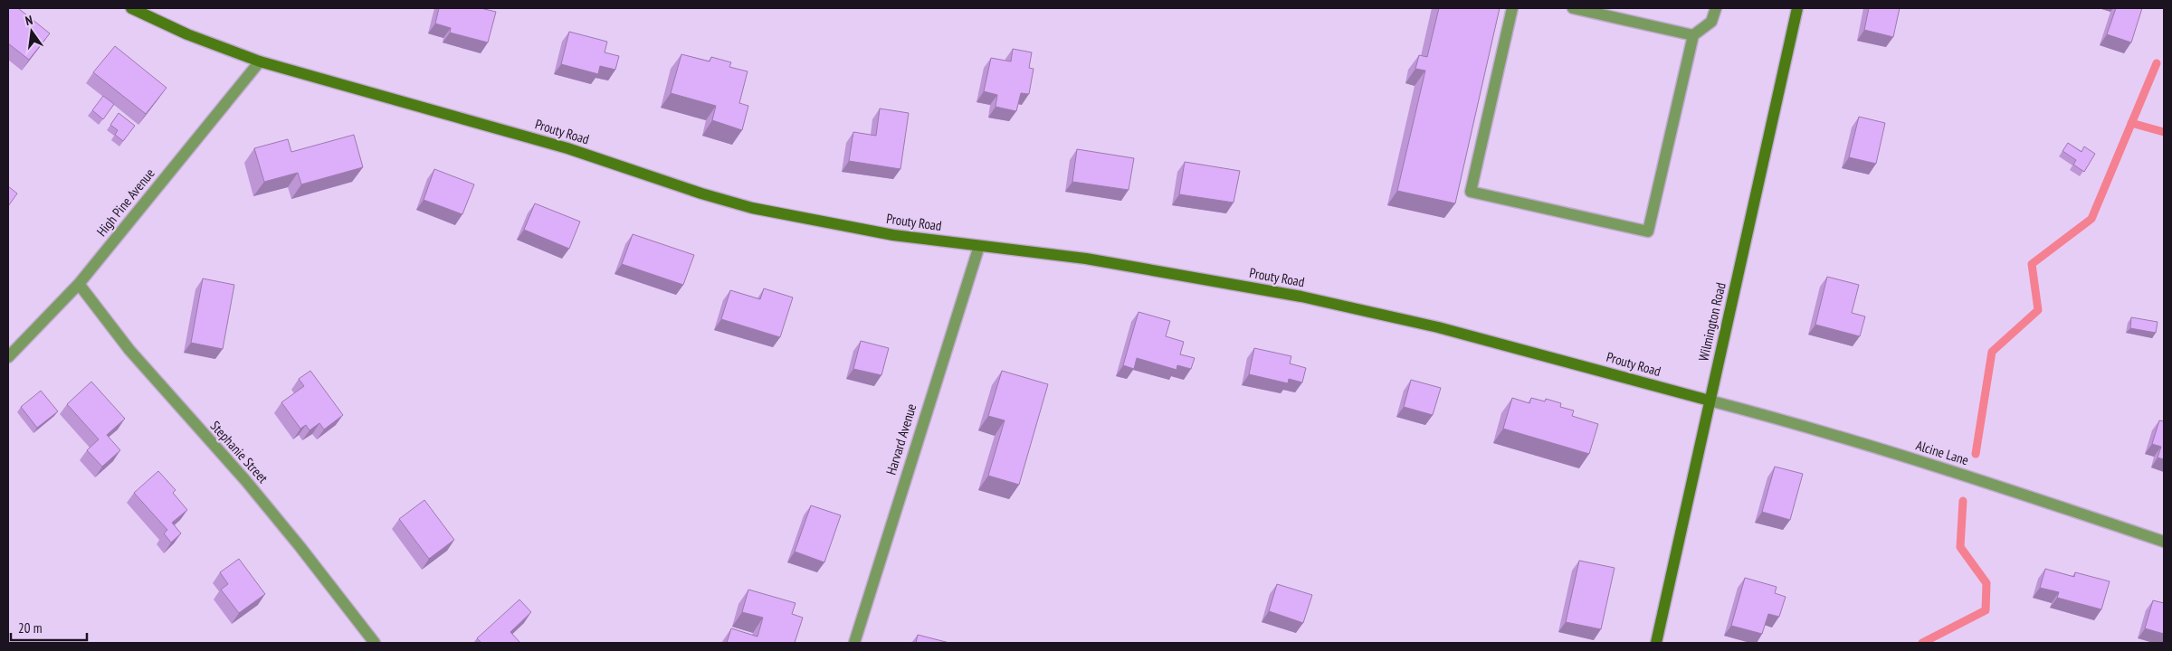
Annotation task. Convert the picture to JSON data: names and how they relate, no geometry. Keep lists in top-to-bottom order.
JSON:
{
  "streets": {
    "street": [
      "Prouty Road",
      "High Pine Avenue",
      "Wilmington Road",
      "Harvard Avenue",
      "Stephanie Street",
      "Alcine Lane"
    ]
  },
  "crossings": [
    ["Prouty Road", "High Pine Avenue"],
    ["Prouty Road", "Wilmington Road"],
    ["Prouty Road", "Harvard Avenue"],
    ["Prouty Road", "Alcine Lane"],
    ["High Pine Avenue", "Stephanie Street"],
    ["Wilmington Road", "Alcine Lane"]
  ],
  "scale_bar": "20 m",
  "north": "top"
}
